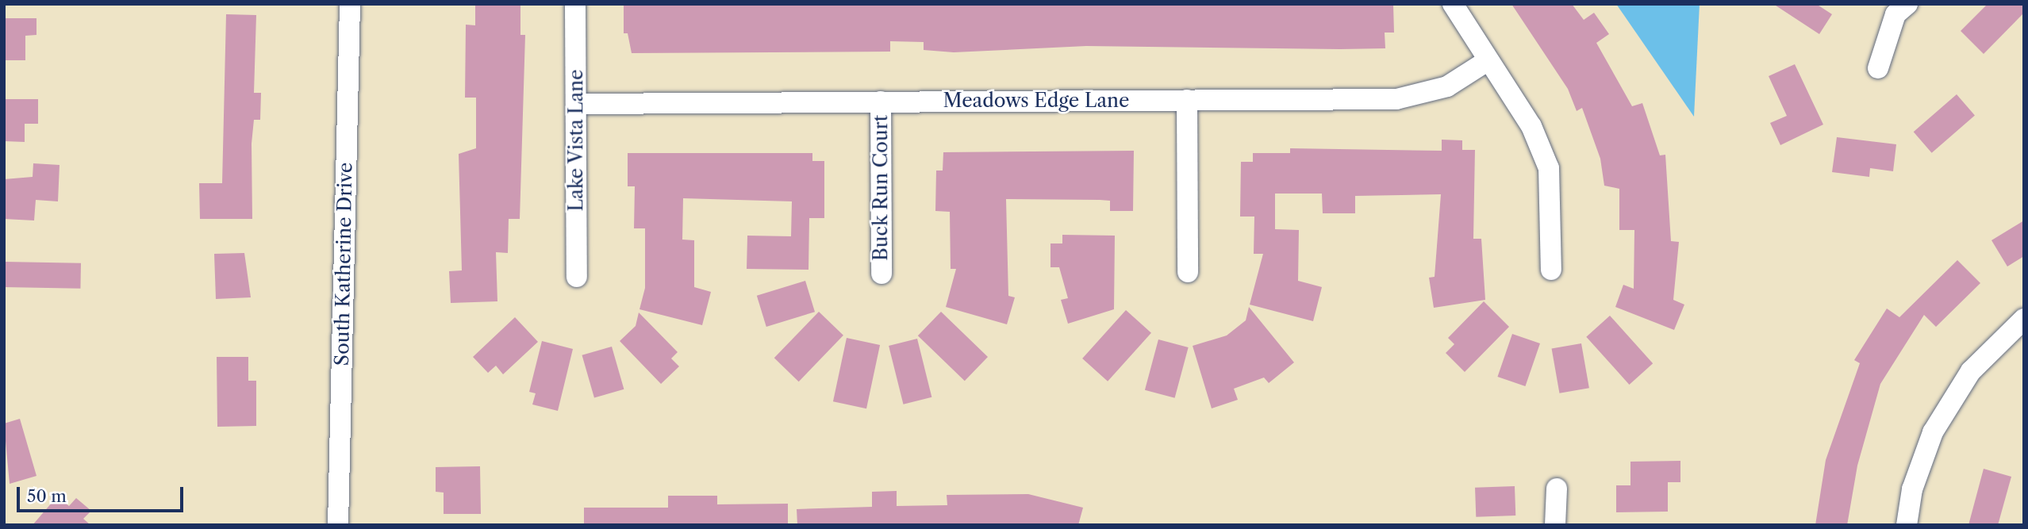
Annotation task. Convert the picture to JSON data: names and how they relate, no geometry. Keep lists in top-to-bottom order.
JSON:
{
  "streets": {
    "street": [
      "Meadows Edge Lane",
      "Lake Vista Lane",
      "Buck Run Court",
      "South Katherine Drive"
    ]
  },
  "crossings": [
    ["Meadows Edge Lane", "Lake Vista Lane"],
    ["Meadows Edge Lane", "Buck Run Court"]
  ],
  "scale_bar": "50 m"
}
